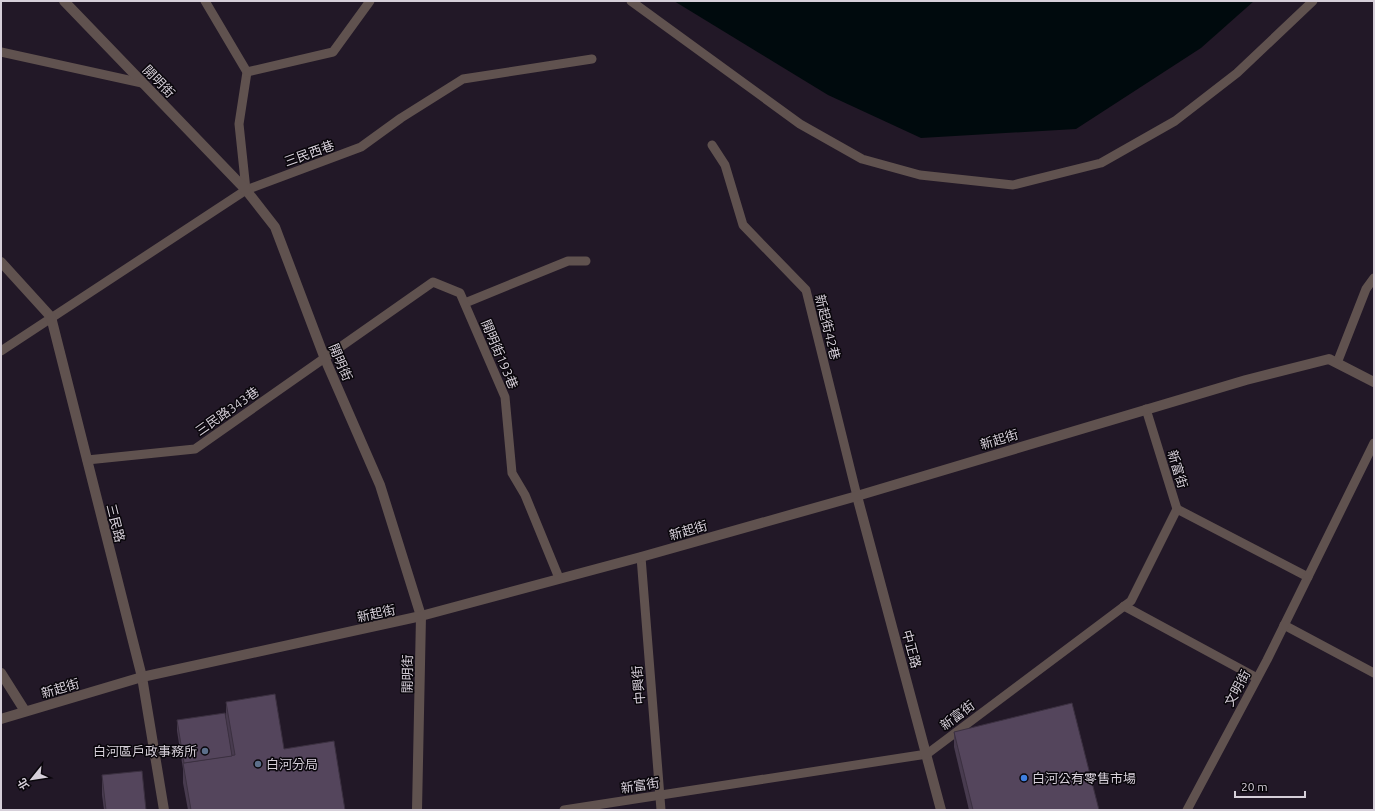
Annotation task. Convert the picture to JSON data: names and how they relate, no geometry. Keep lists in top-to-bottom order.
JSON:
{
  "streets": {
    "street": [
      "開明街",
      "新起街",
      "三民路",
      "中正路"
    ],
    "lane": [
      "三民西巷",
      "新起街42巷",
      "開明街193巷",
      "三民路343巷",
      "新富街",
      "中興街",
      "文明街"
    ]
  },
  "crossings": [
    ["開明街", "三民西巷"],
    ["開明街", "開明街193巷"],
    ["開明街", "三民路343巷"],
    ["開明街", "新起街"],
    ["三民西巷", "三民路"],
    ["新起街42巷", "新起街"],
    ["新起街42巷", "中正路"],
    ["開明街193巷", "三民路343巷"],
    ["開明街193巷", "新起街"],
    ["三民路343巷", "三民路"],
    ["新起街", "新富街"],
    ["新起街", "三民路"],
    ["新起街", "中正路"],
    ["新起街", "中興街"],
    ["新富街", "中正路"],
    ["新富街", "中興街"]
  ],
  "places": ["白河區戶政事務所", "白河分局", "白河公有零售市場"],
  "scale_bar": "20 m",
  "north": "bottom left"
}
